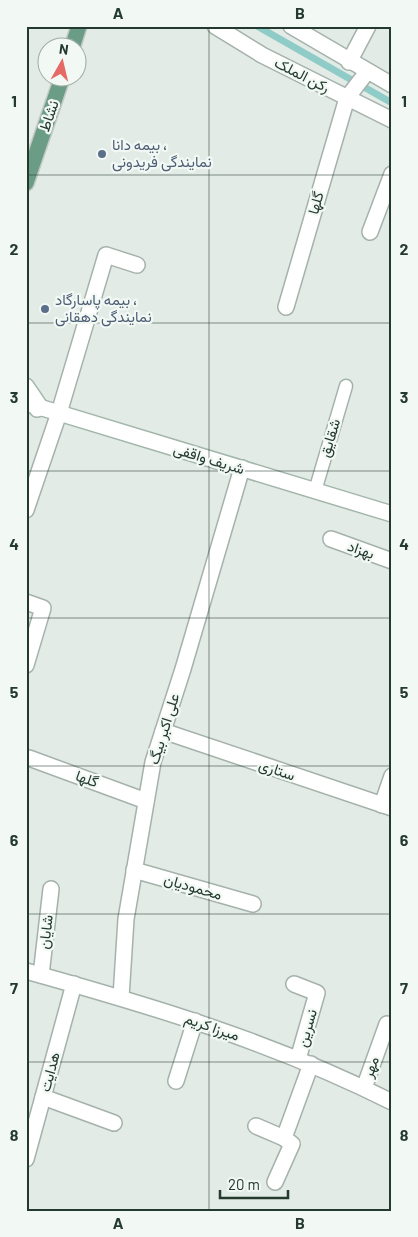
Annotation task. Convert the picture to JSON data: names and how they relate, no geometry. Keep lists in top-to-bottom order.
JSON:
{
  "streets": {
    "main road": ["نشاط"],
    "street": [
      "رکن الملک",
      "گلها",
      "شریف واقفی",
      "بهزاد",
      "علی اکبر بیگ",
      "ستاری",
      "محمودیان",
      "شایان",
      "میرزا کریم",
      "نسرین",
      "مهر",
      "هدایت"
    ],
    "lane": ["شقایق"]
  },
  "crossings": [
    ["رکن الملک", "گلها"],
    ["گلها", "علی اکبر بیگ"],
    ["شقایق", "شریف واقفی"],
    ["شریف واقفی", "علی اکبر بیگ"],
    ["علی اکبر بیگ", "ستاری"],
    ["علی اکبر بیگ", "محمودیان"],
    ["علی اکبر بیگ", "میرزا کریم"],
    ["شایان", "میرزا کریم"],
    ["میرزا کریم", "نسرین"],
    ["میرزا کریم", "مهر"],
    ["میرزا کریم", "هدایت"]
  ],
  "places": ["بیمه دانا ، نمایندگی فریدونی", "بیمه پاسارگاد ، نمایندگی دهقانی"],
  "scale_bar": "20 m",
  "north": "top",
  "grid": {
    "columns": ["A", "B"],
    "rows": [
      "1",
      "2",
      "3",
      "4",
      "5",
      "6",
      "7",
      "8"
    ]
  }
}
